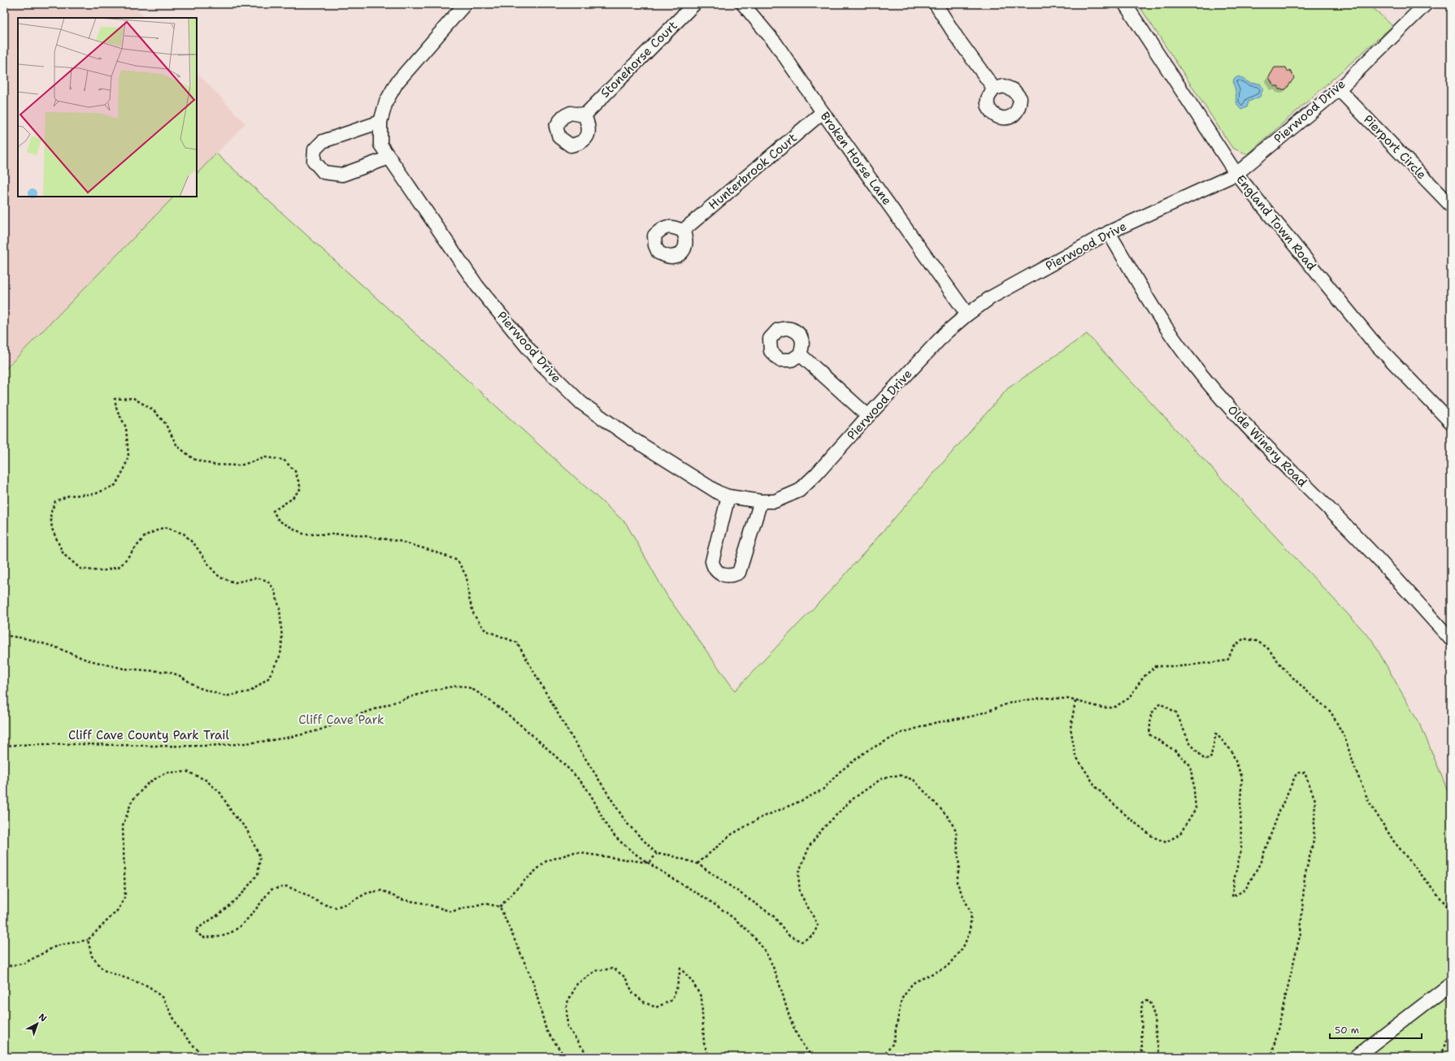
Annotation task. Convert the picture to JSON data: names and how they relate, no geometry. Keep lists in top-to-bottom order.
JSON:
{
  "streets": {
    "street": [
      "Stonehorse Court",
      "Pierwood Drive",
      "Pierport Circle",
      "Broken Horse Lane",
      "Hunterbrook Court",
      "England Town Road",
      "Olde Winery Road"
    ],
    "path": ["Cliff Cave County Park Trail"]
  },
  "crossings": [
    ["Pierwood Drive", "Pierport Circle"],
    ["Pierwood Drive", "Broken Horse Lane"],
    ["Pierwood Drive", "England Town Road"],
    ["Pierwood Drive", "Olde Winery Road"],
    ["Broken Horse Lane", "Hunterbrook Court"]
  ],
  "parks": ["Cliff Cave Park"],
  "scale_bar": "50 m",
  "north": "top right"
}
